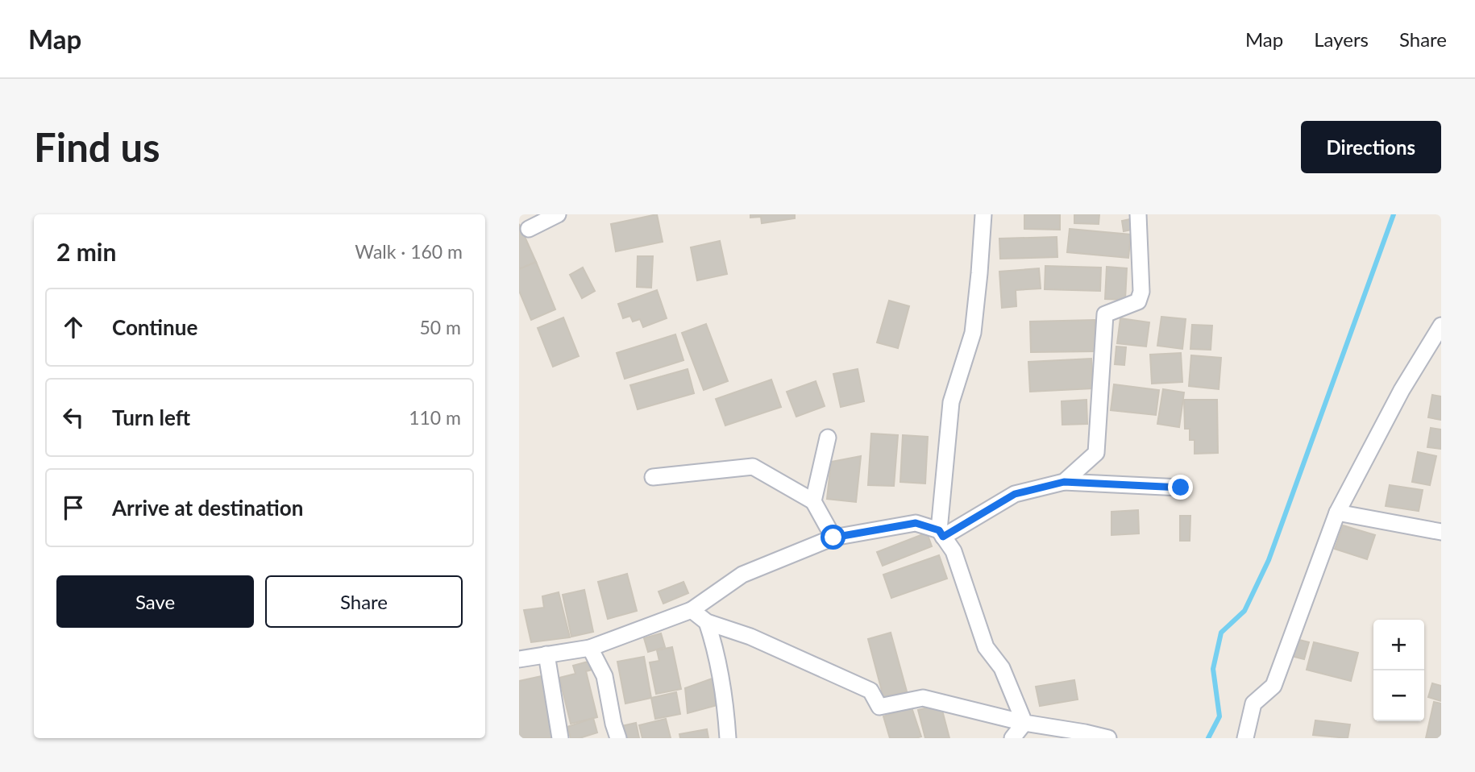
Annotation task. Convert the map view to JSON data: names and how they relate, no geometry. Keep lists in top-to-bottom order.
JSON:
{
  "page": {
    "header": "Map",
    "nav": ["Map", "Layers", "Share"],
    "buttons": [
      "Directions",
      ["Save", "Share"]
    ],
    "title": "Find us",
    "heading": ["2 min", "Walk · 160 m"],
    "list": [
      ["Continue", "50 m"],
      ["Turn left", "110 m"],
      "Arrive at destination"
    ],
    "map_buttons": ["+", "−"]
  }
}
